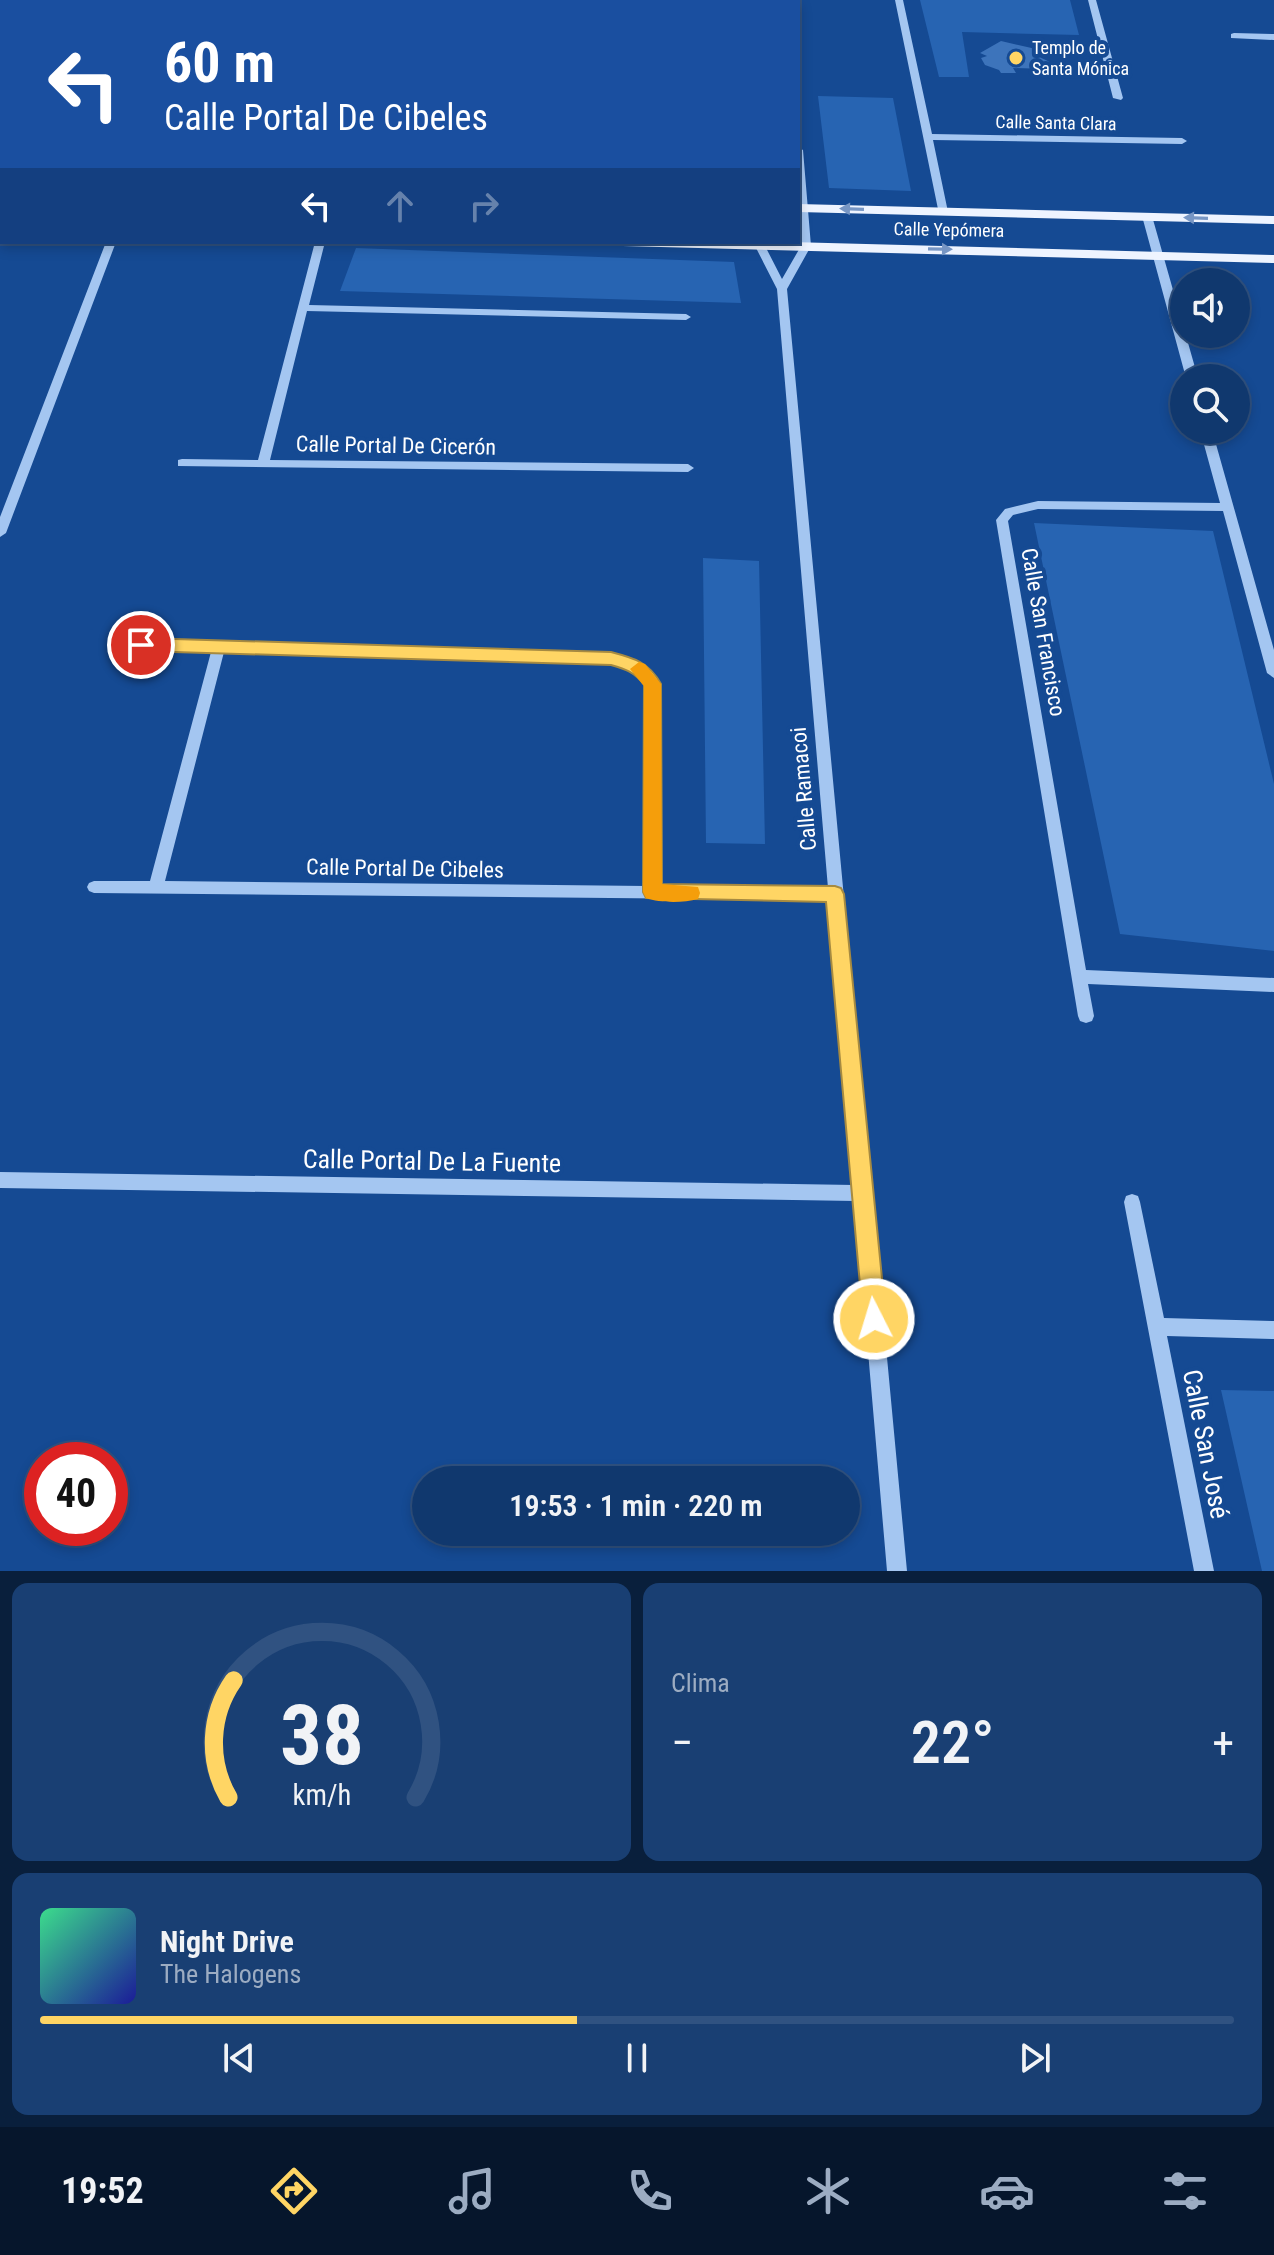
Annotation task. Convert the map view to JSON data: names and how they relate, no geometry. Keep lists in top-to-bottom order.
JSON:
{
  "streets": {
    "main road": ["Calle Yepómera"],
    "street": [
      "Calle Santa Clara",
      "Calle Portal De Cicerón",
      "Calle San Francisco",
      "Calle Ramacoi",
      "Calle Portal De Cibeles",
      "Calle Portal De La Fuente",
      "Calle San José"
    ]
  },
  "crossings": [
    ["Calle Yepómera", "Calle Ramacoi"],
    ["Calle Ramacoi", "Calle Portal De Cibeles"],
    ["Calle Ramacoi", "Calle Portal De La Fuente"]
  ],
  "places": ["Templo de Santa Mónica"],
  "page": {
    "turn": ["60 m", "Calle Portal De Cibeles"],
    "limit": "40",
    "trip": "19:53 · 1 min · 220 m",
    "tile": "Clima",
    "heat": ["−", "22°", "+"],
    "song": ["Night Drive", "The Halogens"],
    "tabs": "19:52",
    "gauge": ["38", "km/h"]
  }
}
